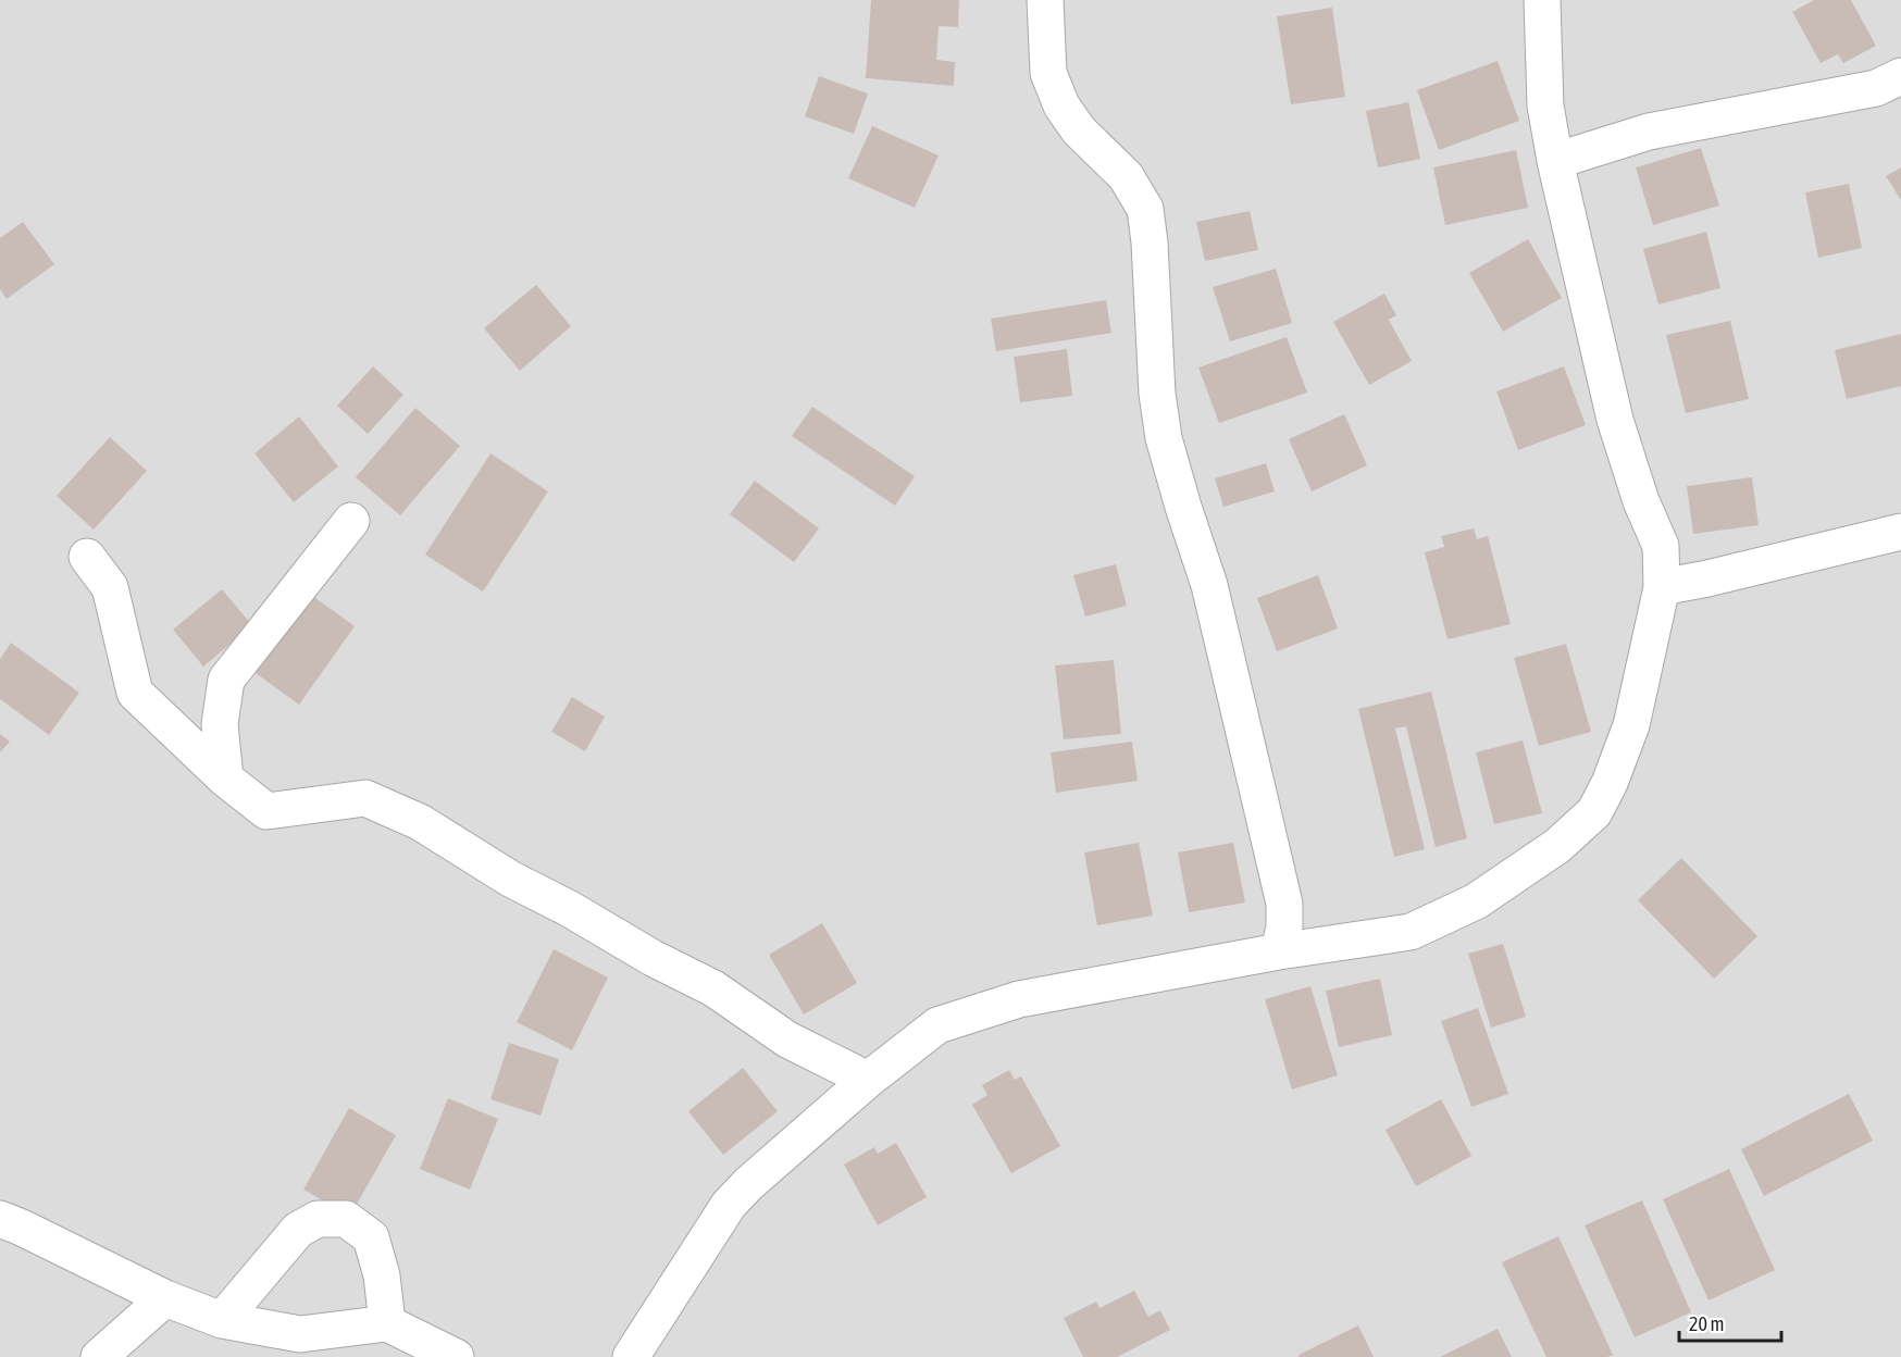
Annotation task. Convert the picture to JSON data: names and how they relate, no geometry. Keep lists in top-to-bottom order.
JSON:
{
  "scale_bar": "20 m"
}
